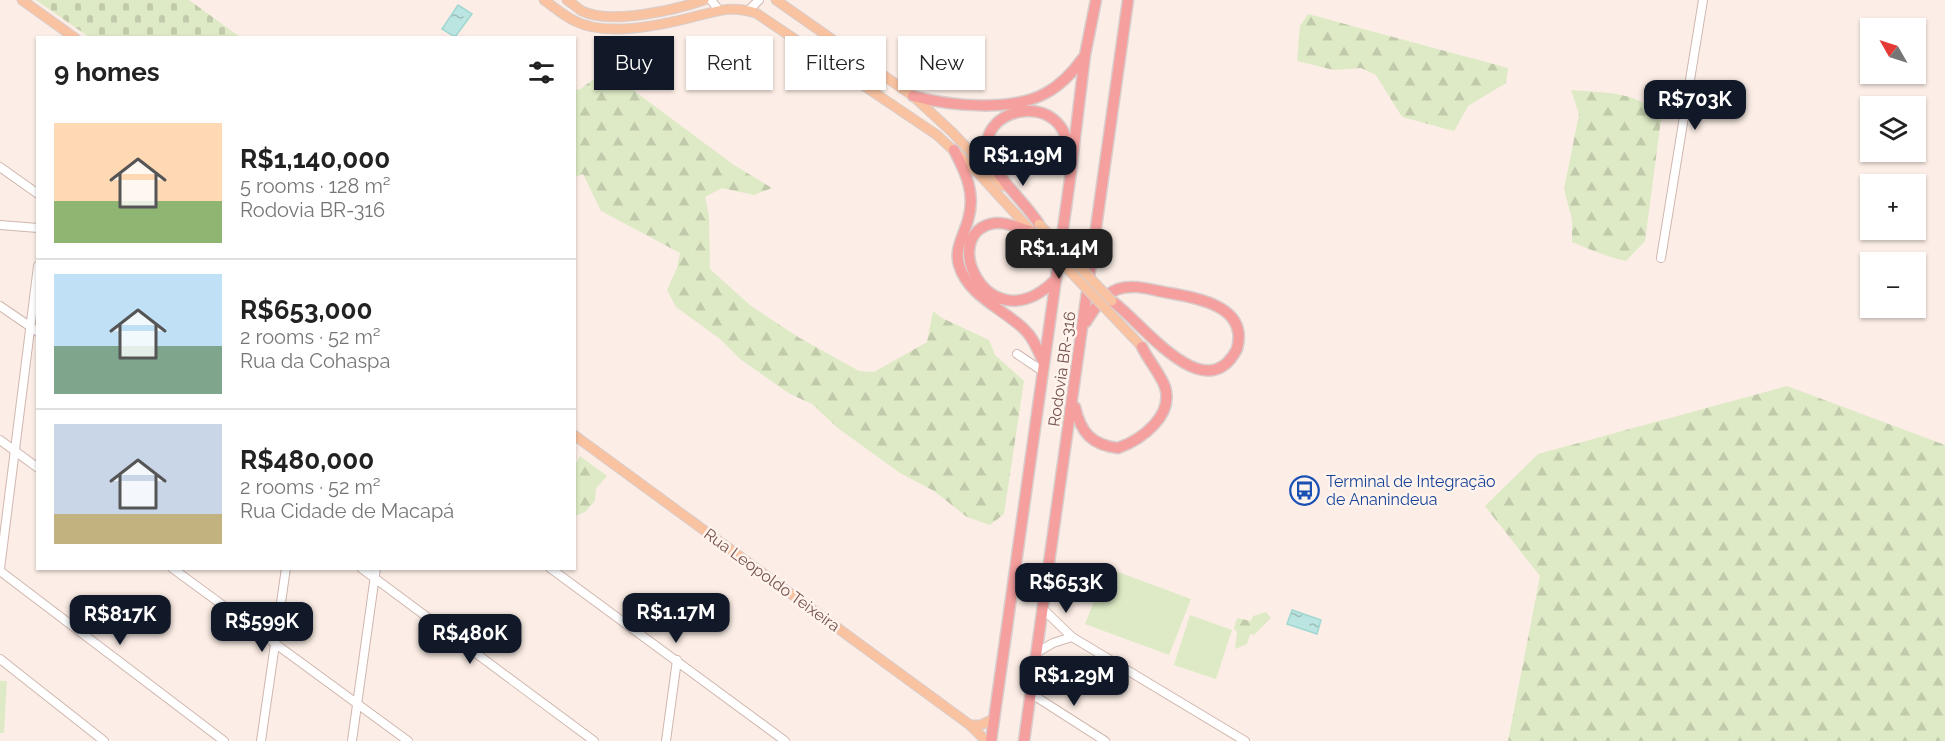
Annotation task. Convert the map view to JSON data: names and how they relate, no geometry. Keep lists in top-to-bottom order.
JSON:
{
  "streets": {
    "highway": ["Rodovia BR-316"],
    "main road": ["Rua Leopoldo Teixeira"]
  },
  "crossings": [
    ["Rodovia BR-316", "Rua Leopoldo Teixeira"]
  ],
  "places": {
    "bus stop": ["Terminal de Integração de Ananindeua"]
  },
  "north": "top left",
  "page": {
    "map_buttons": ["+", "−"],
    "chip": [
      "Buy",
      "Rent",
      "Filters",
      "New"
    ],
    "heading": "9 homes",
    "price": [
      "R$703K",
      "R$1.19M",
      "R$1.14M",
      "R$653K",
      "R$1.17M",
      "R$817K",
      "R$599K",
      "R$480K",
      "R$1.29M"
    ],
    "list": [
      {
        "name": "R$1,140,000",
        "note": "5 rooms · 128 m² · Rodovia BR-316"
      },
      {
        "name": "R$653,000",
        "note": "2 rooms · 52 m² · Rua da Cohaspa"
      },
      {
        "name": "R$480,000",
        "note": "2 rooms · 52 m² · Rua Cidade de Macapá"
      }
    ]
  }
}
